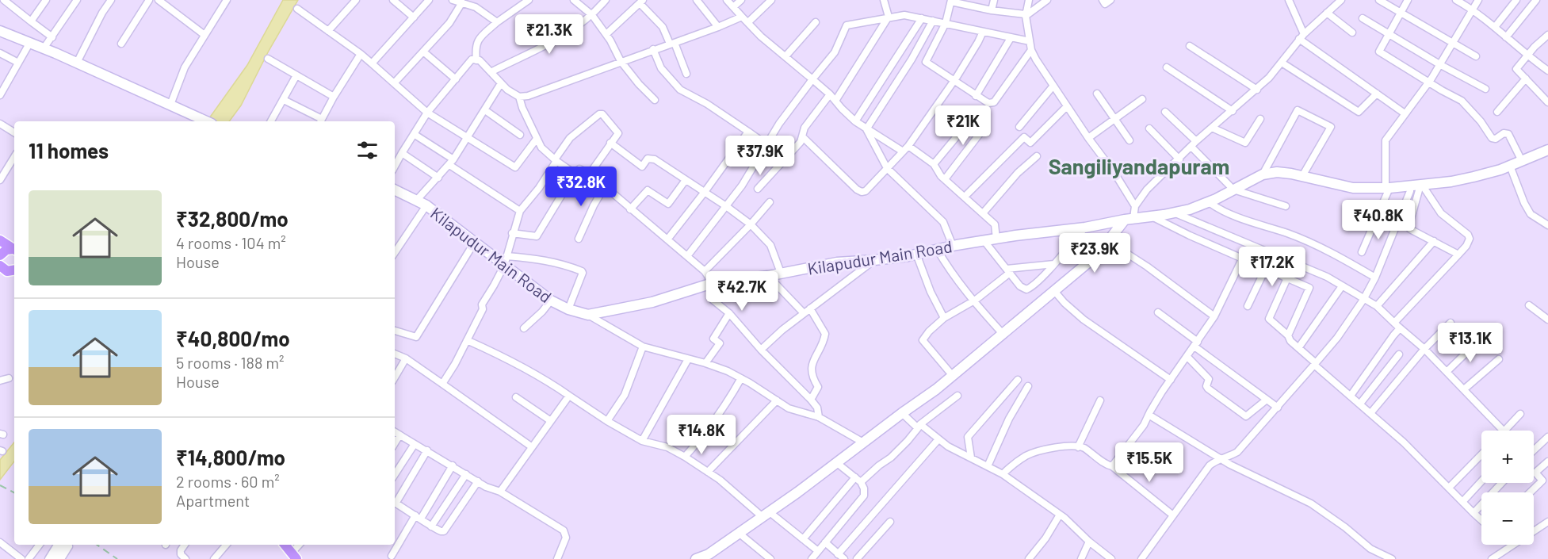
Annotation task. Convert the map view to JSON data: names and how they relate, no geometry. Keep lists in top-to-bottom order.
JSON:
{
  "streets": {
    "street": ["Kilapudur Main Road"]
  },
  "districts": ["Sangiliyandapuram"],
  "page": {
    "price": [
      "₹21.3K",
      "₹21K",
      "₹37.9K",
      "₹32.8K",
      "₹40.8K",
      "₹23.9K",
      "₹17.2K",
      "₹42.7K",
      "₹13.1K",
      "₹14.8K",
      "₹15.5K"
    ],
    "heading": "11 homes",
    "list": [
      {
        "name": "₹32,800/mo",
        "note": "4 rooms · 104 m² · House"
      },
      {
        "name": "₹40,800/mo",
        "note": "5 rooms · 188 m² · House"
      },
      {
        "name": "₹14,800/mo",
        "note": "2 rooms · 60 m² · Apartment"
      }
    ],
    "map_buttons": ["+", "−"]
  }
}
